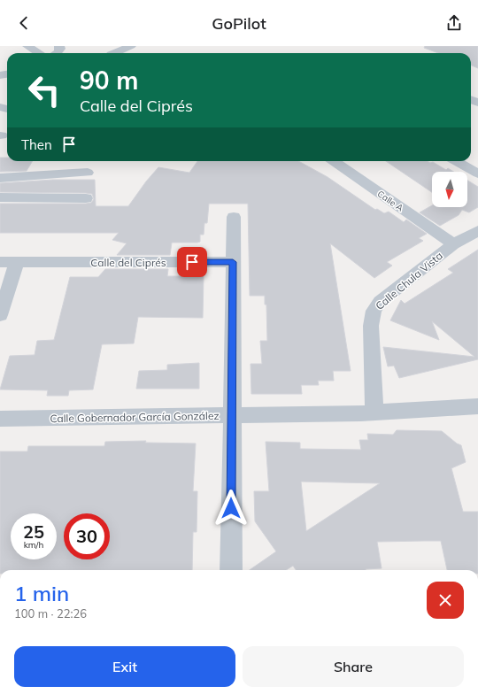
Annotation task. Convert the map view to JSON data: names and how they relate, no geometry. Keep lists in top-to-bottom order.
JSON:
{
  "streets": {
    "street": [
      "Calle A",
      "Calle del Ciprés",
      "Calle Chula Vista",
      "Calle Gobernador García González"
    ]
  },
  "crossings": [
    ["Calle A", "Calle Chula Vista"],
    ["Calle Chula Vista", "Calle Gobernador García González"]
  ],
  "north": "bottom",
  "page": {
    "header": "GoPilot",
    "turn": ["90 m", "Calle del Ciprés"],
    "then": "Then",
    "speed": "25 km/h",
    "limit": "30",
    "heading": ["1 min", "100 m · 22:26"],
    "buttons": ["Exit", "Share"]
  }
}
